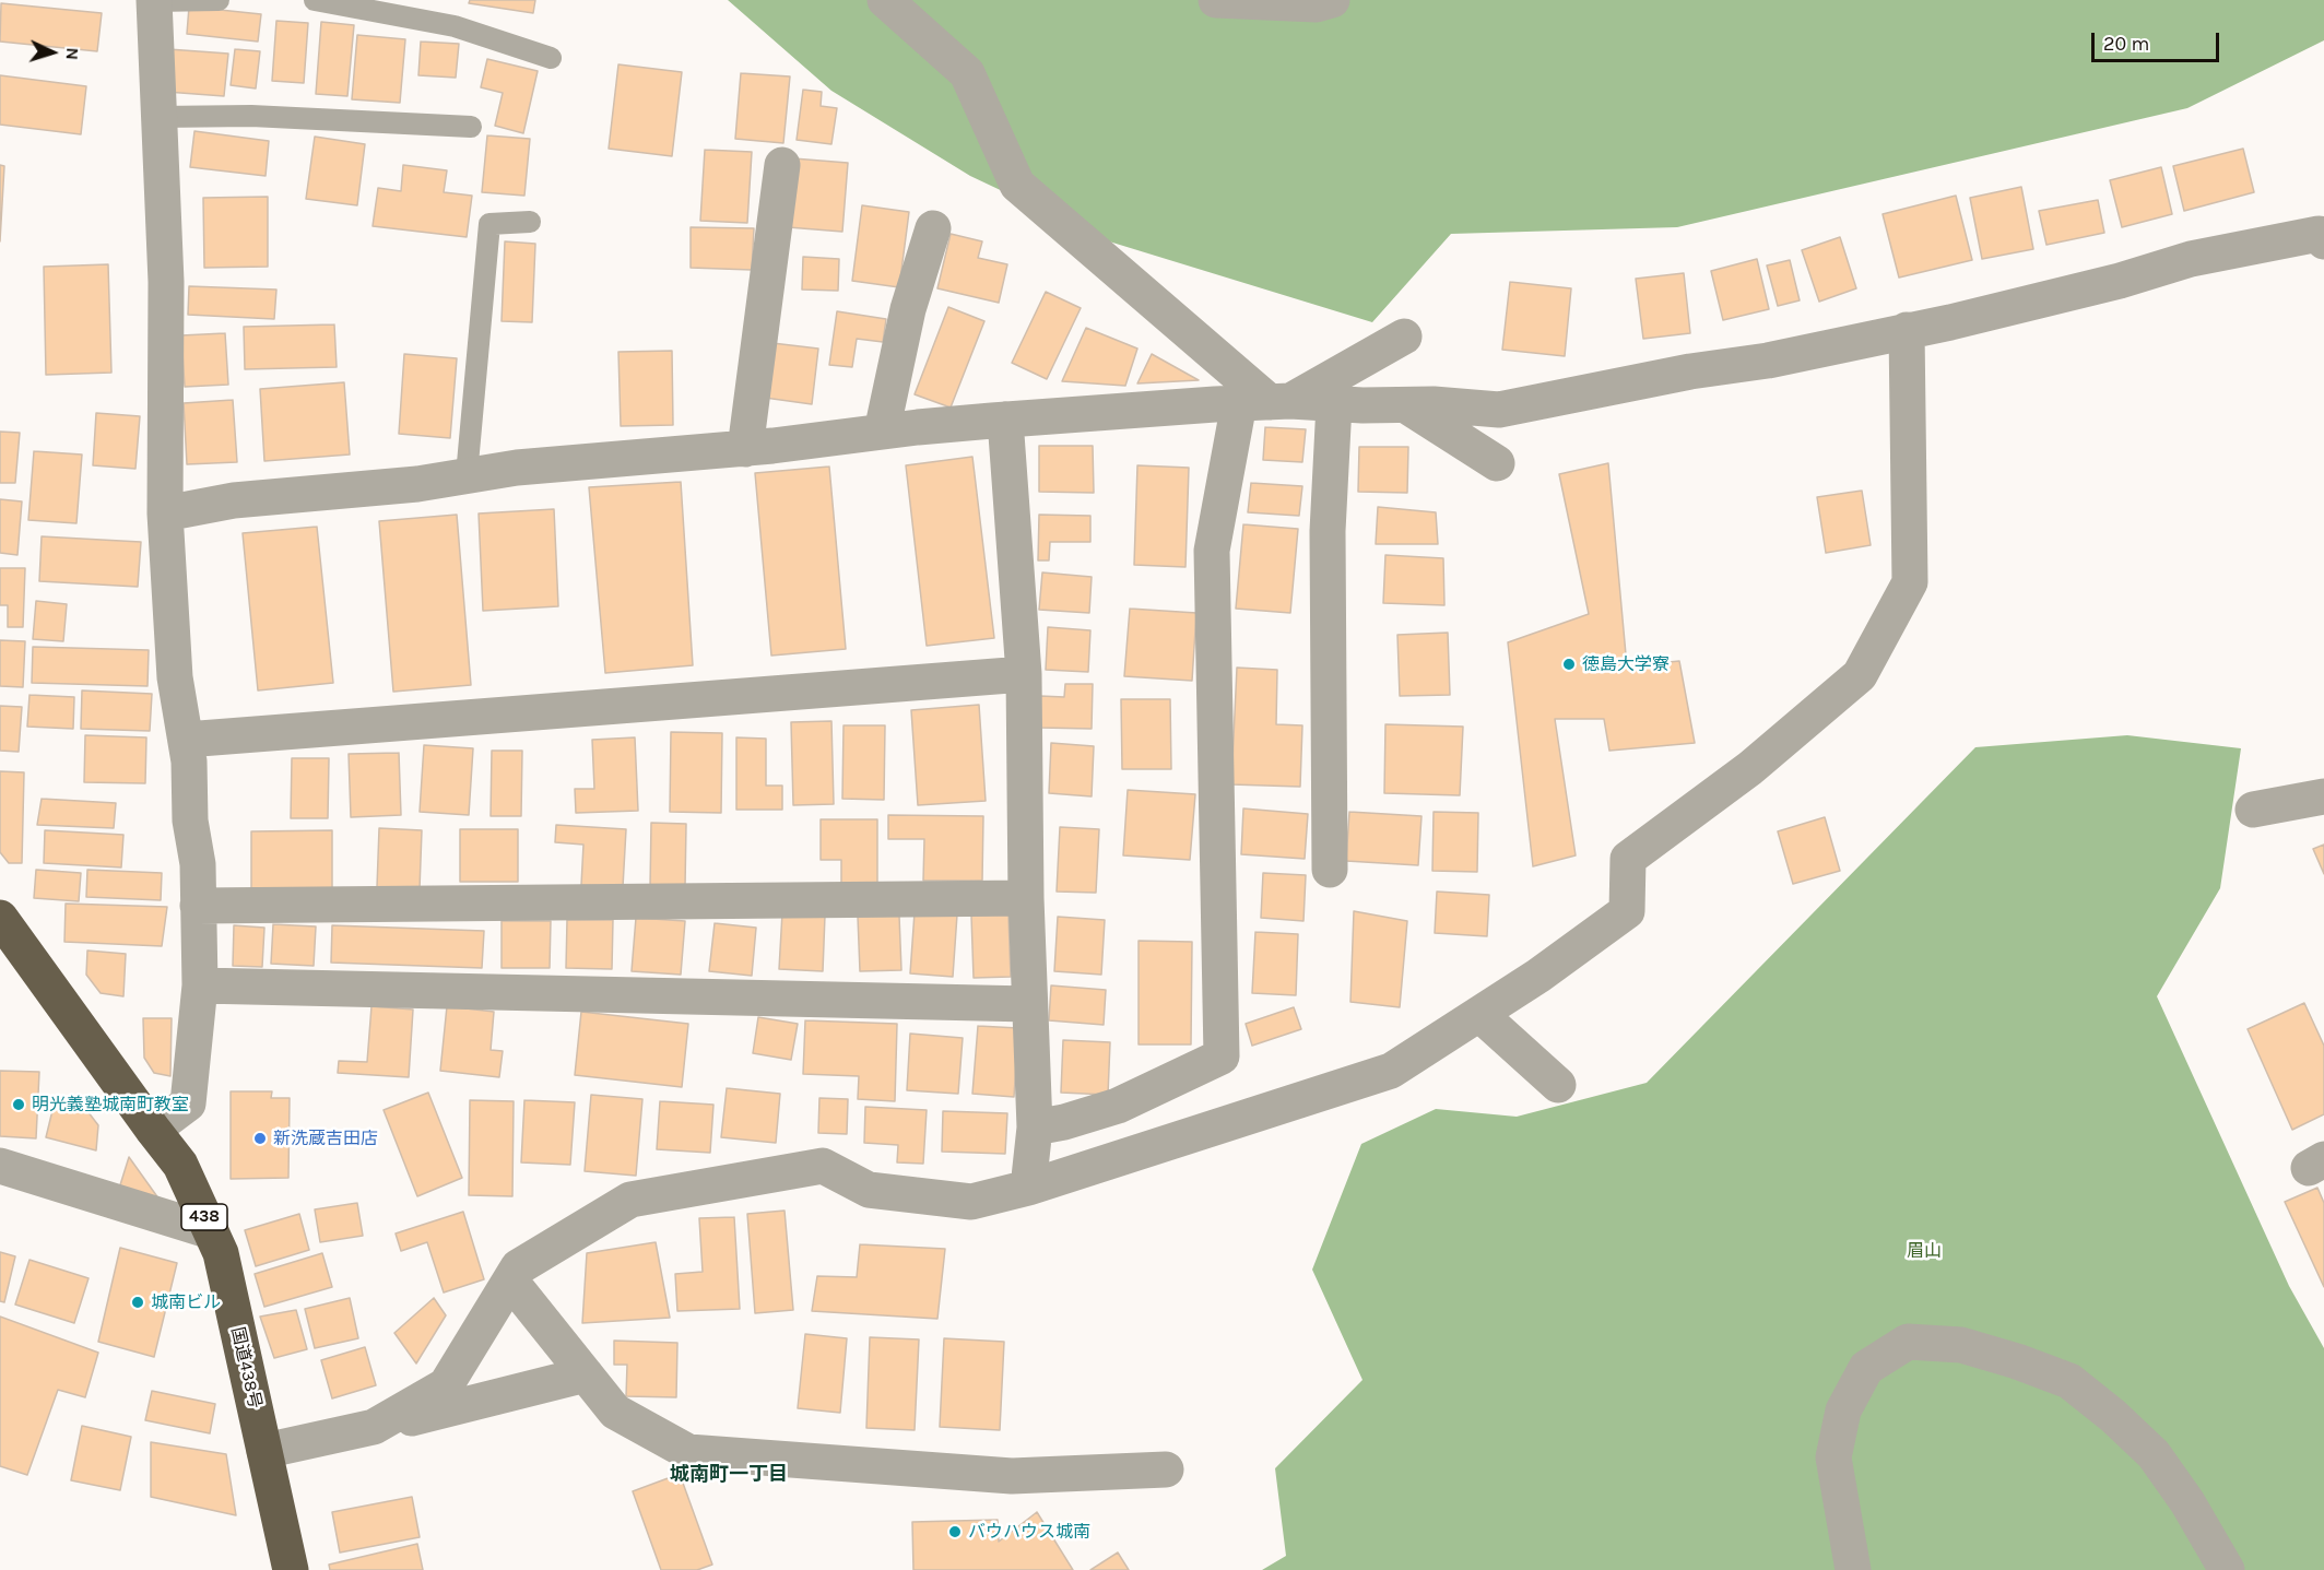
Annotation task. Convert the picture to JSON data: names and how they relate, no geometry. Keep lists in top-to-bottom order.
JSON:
{
  "streets": {
    "highway": ["438", "国道438号"]
  },
  "districts": ["城南町一丁目"],
  "parks": ["眉山"],
  "places": [
    "徳島大学寮",
    "明光義塾城南町教室",
    "新洗蔵吉田店",
    "城南ビル",
    "バウハウス城南"
  ],
  "scale_bar": "20 m",
  "north": "right"
}
